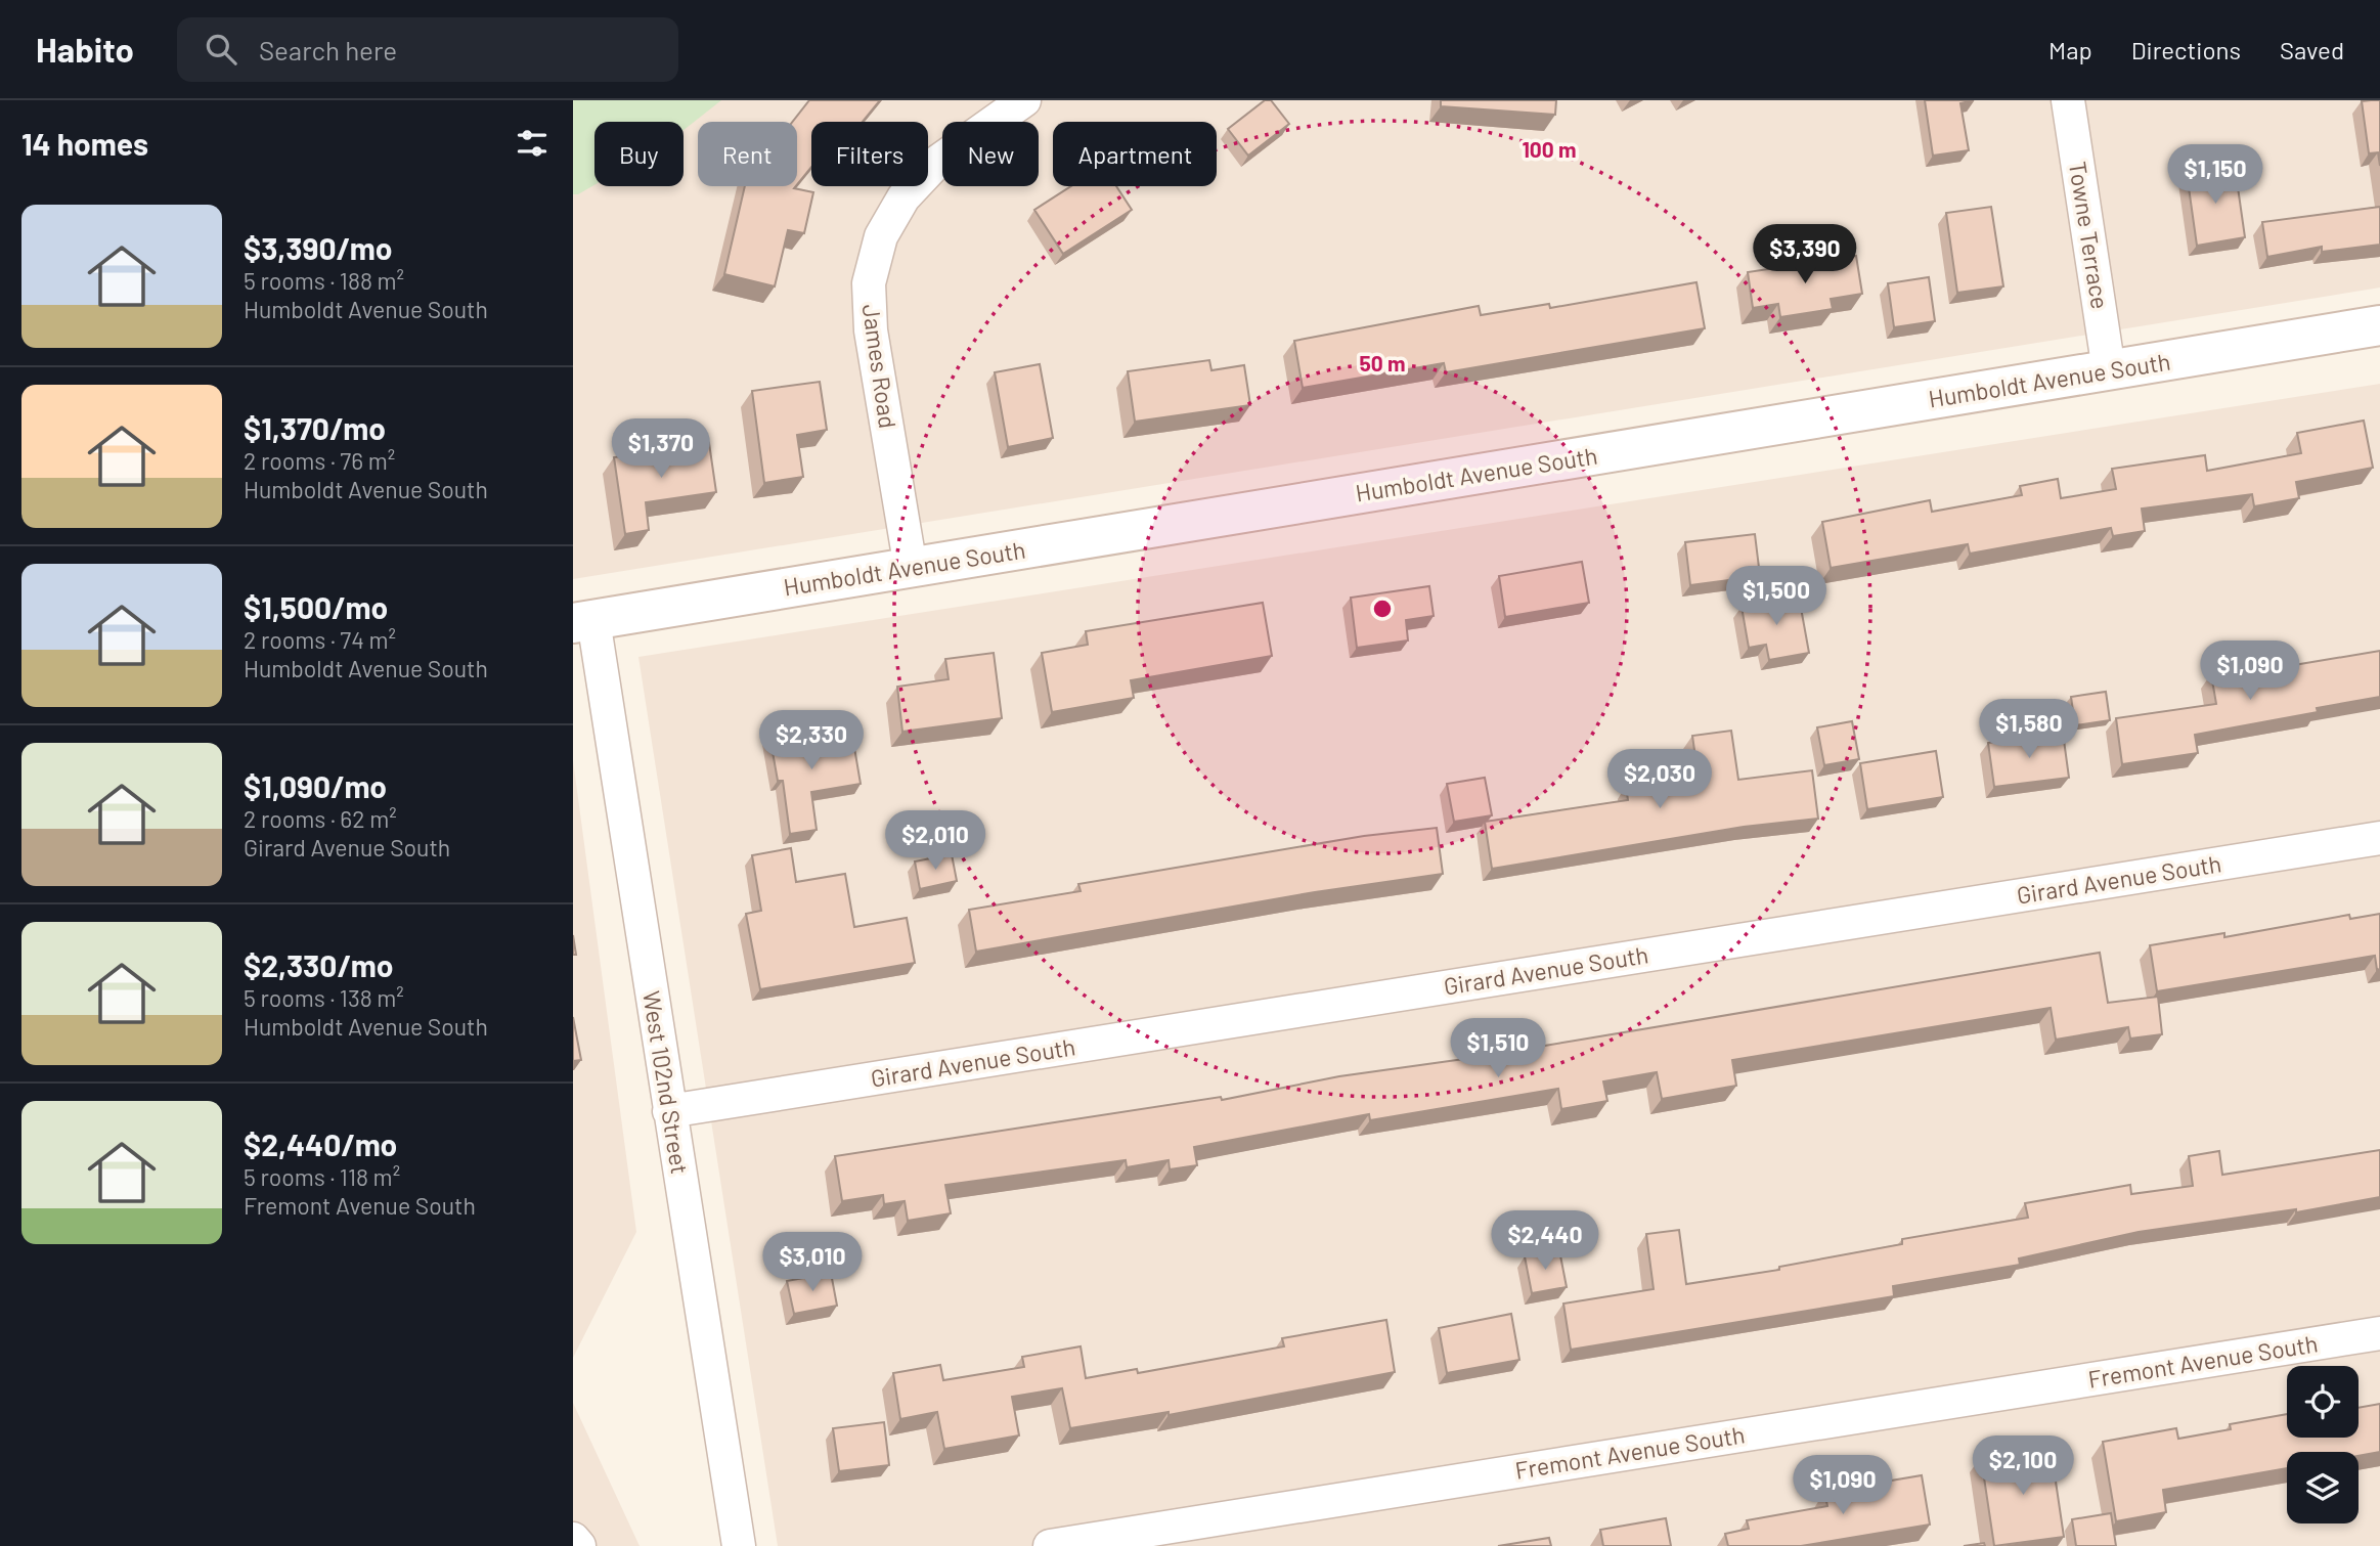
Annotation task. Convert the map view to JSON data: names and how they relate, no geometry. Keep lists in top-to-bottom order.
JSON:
{
  "streets": {
    "street": [
      "Towne Terrace",
      "James Road",
      "Humboldt Avenue South",
      "Girard Avenue South",
      "West 102nd Street",
      "Fremont Avenue South"
    ]
  },
  "crossings": [
    ["Towne Terrace", "Humboldt Avenue South"],
    ["James Road", "Humboldt Avenue South"],
    ["Humboldt Avenue South", "West 102nd Street"],
    ["Girard Avenue South", "West 102nd Street"]
  ],
  "page": {
    "header": "Habito",
    "search": "Search here",
    "nav": ["Map", "Directions", "Saved"],
    "heading": "14 homes",
    "chip": [
      "Buy",
      "Rent",
      "Filters",
      "New",
      "Apartment"
    ],
    "price": [
      "$1,150",
      "$3,390",
      "$1,370",
      "$1,500",
      "$1,090",
      "$1,580",
      "$2,330",
      "$2,030",
      "$2,010",
      "$1,510",
      "$2,440",
      "$3,010",
      "$2,100",
      "$1,090"
    ],
    "list": [
      {
        "name": "$3,390/mo",
        "note": "5 rooms · 188 m² · Humboldt Avenue South"
      },
      {
        "name": "$1,370/mo",
        "note": "2 rooms · 76 m² · Humboldt Avenue South"
      },
      {
        "name": "$1,500/mo",
        "note": "2 rooms · 74 m² · Humboldt Avenue South"
      },
      {
        "name": "$1,090/mo",
        "note": "2 rooms · 62 m² · Girard Avenue South"
      },
      {
        "name": "$2,330/mo",
        "note": "5 rooms · 138 m² · Humboldt Avenue South"
      },
      {
        "name": "$2,440/mo",
        "note": "5 rooms · 118 m² · Fremont Avenue South"
      }
    ]
  },
  "rings": ["100 m", "50 m"]
}
